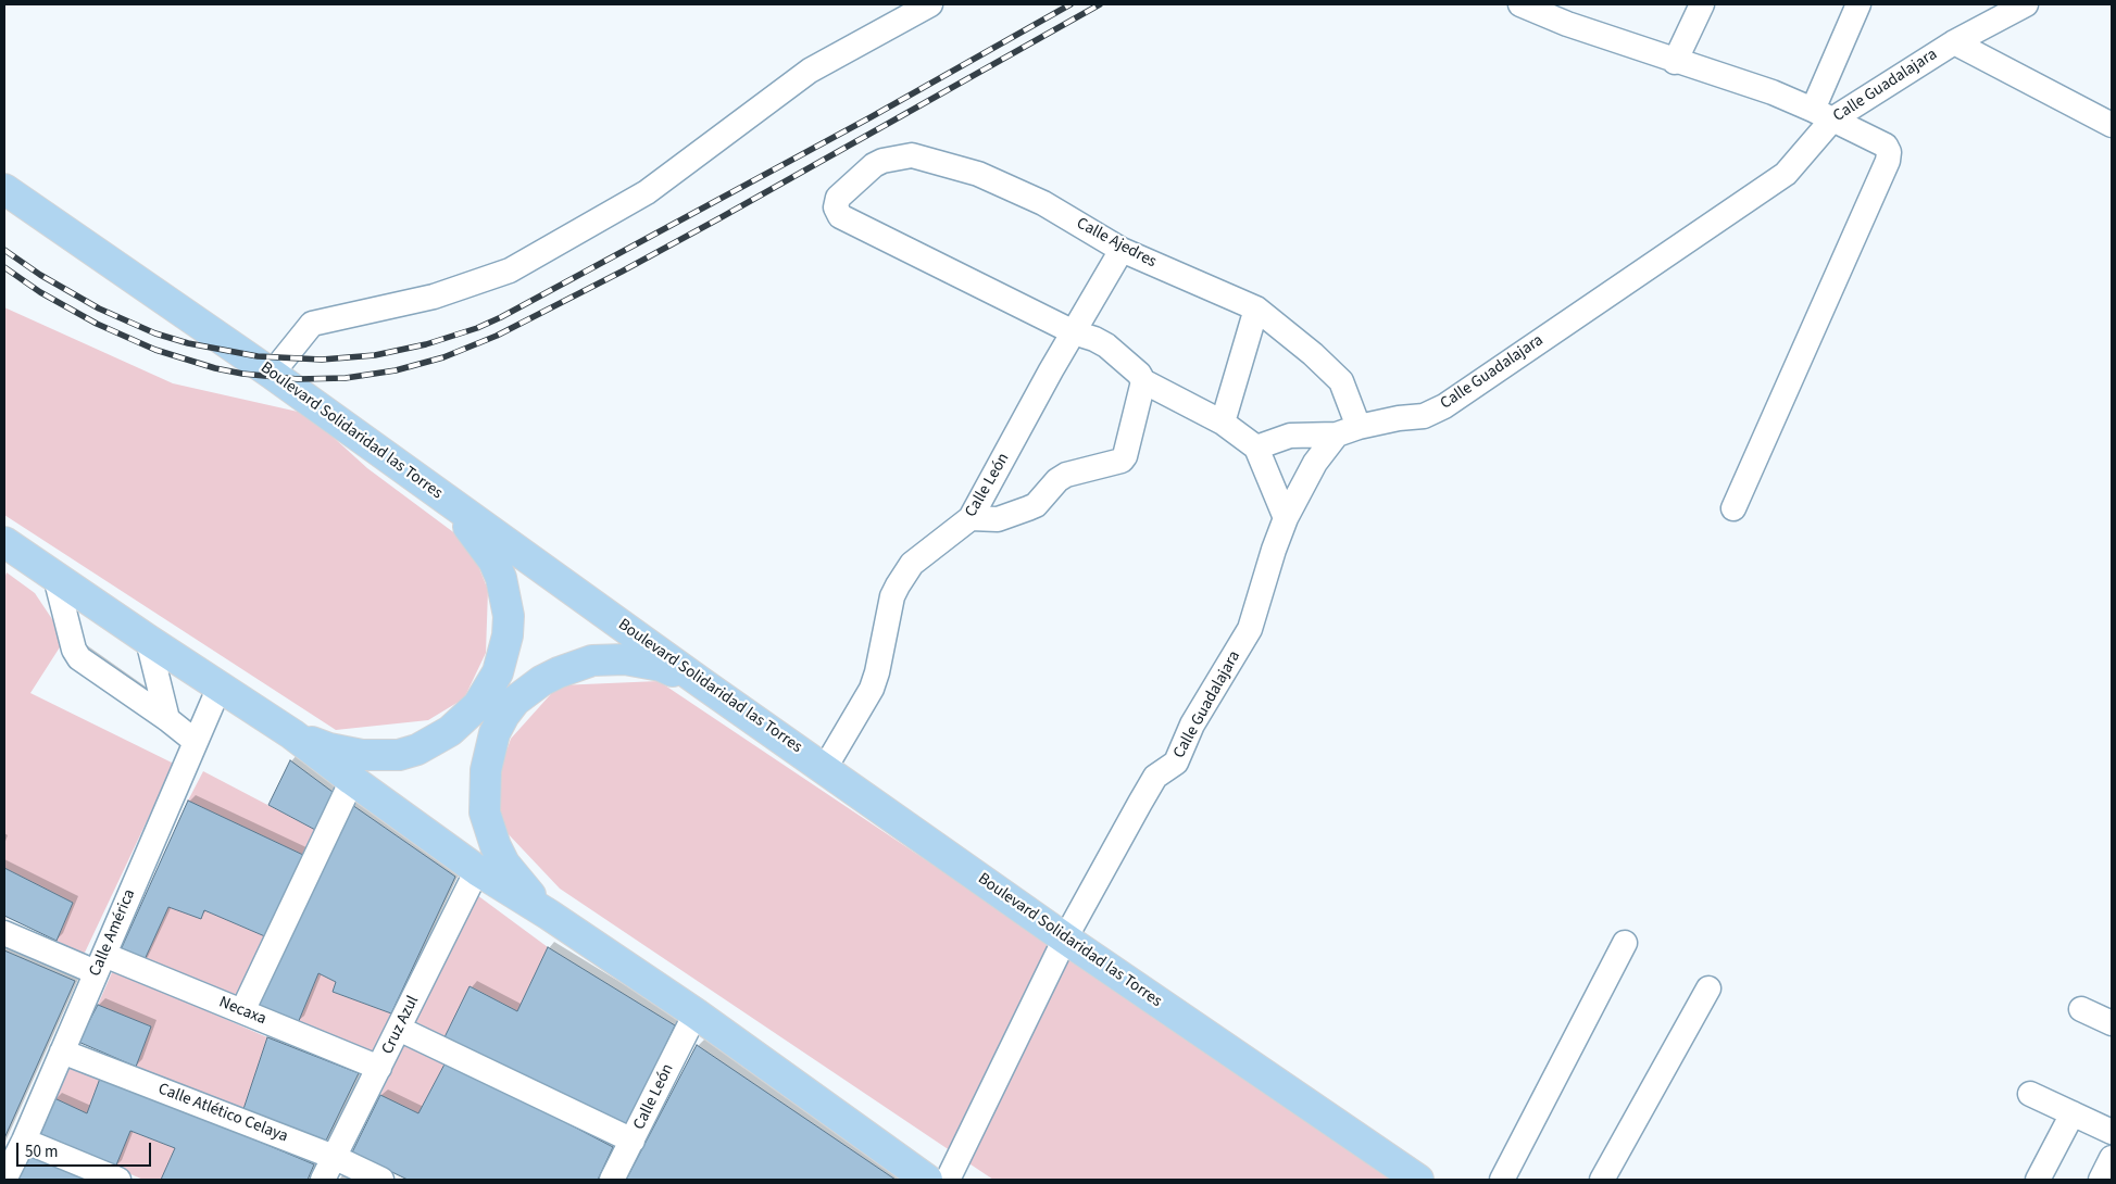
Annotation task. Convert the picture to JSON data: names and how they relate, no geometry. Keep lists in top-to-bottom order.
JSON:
{
  "streets": {
    "main road": ["Boulevard Solidaridad las Torres"],
    "street": [
      "Calle Guadalajara",
      "Calle Ajedres",
      "Calle León",
      "Calle América",
      "Necaxa",
      "Cruz Azul",
      "Calle Atlético Celaya"
    ]
  },
  "crossings": [
    ["Calle Guadalajara", "Calle Ajedres"],
    ["Calle Guadalajara", "Boulevard Solidaridad las Torres"],
    ["Calle Ajedres", "Calle León"],
    ["Boulevard Solidaridad las Torres", "Calle León"],
    ["Calle América", "Necaxa"],
    ["Calle América", "Calle Atlético Celaya"],
    ["Necaxa", "Cruz Azul"],
    ["Cruz Azul", "Calle Atlético Celaya"]
  ],
  "scale_bar": "50 m"
}
